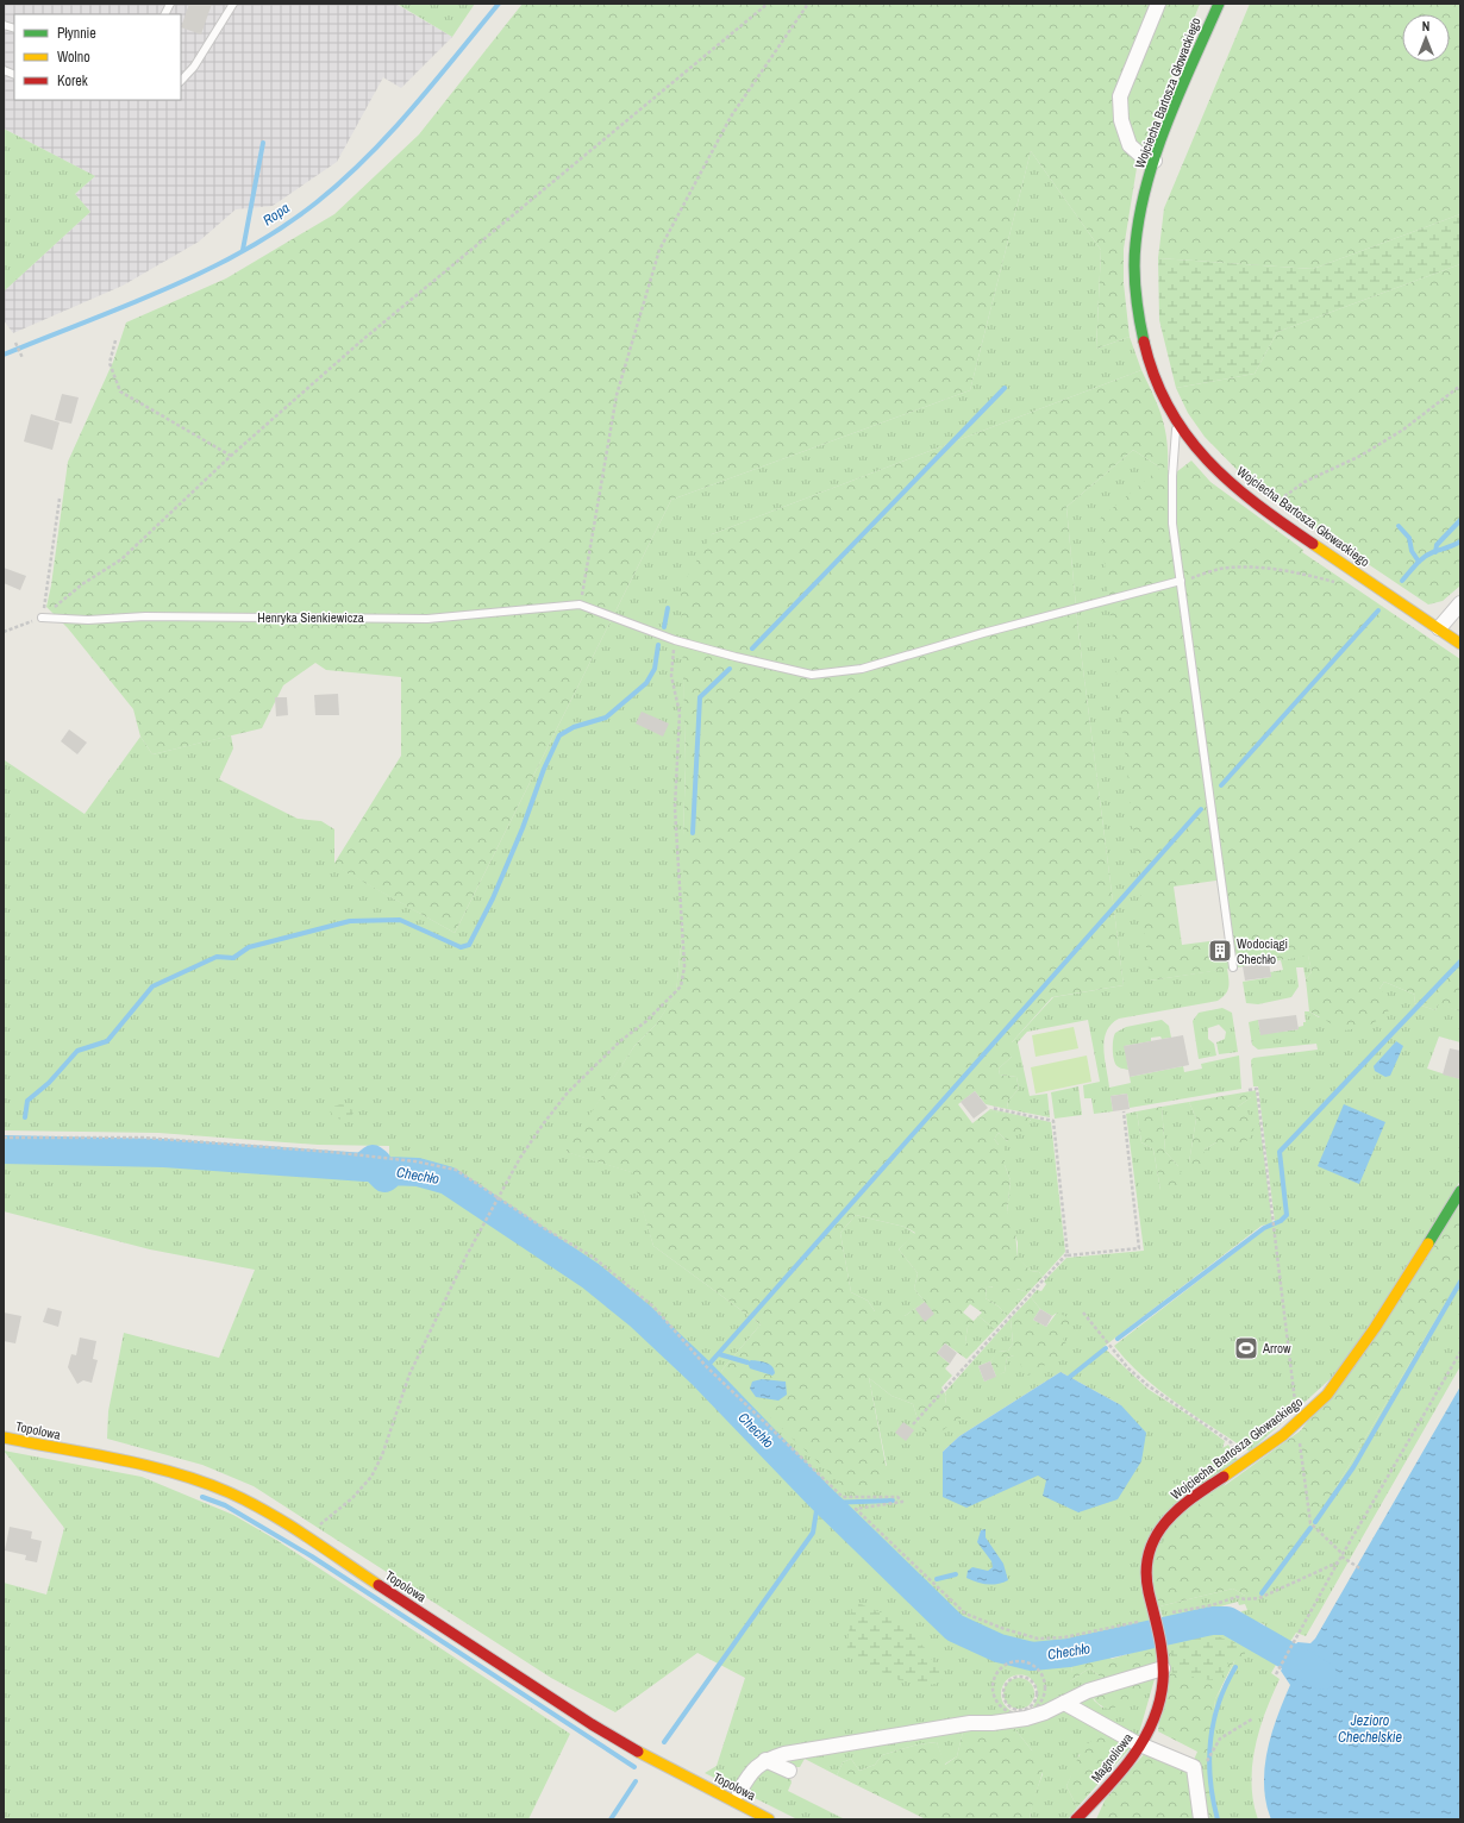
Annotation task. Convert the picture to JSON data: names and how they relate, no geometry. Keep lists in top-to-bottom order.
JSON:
{
  "streets": {
    "street": ["Wojciecha Bartosza Głowackiego", "Topolowa", "Magnoliowa"],
    "lane": ["Henryka Sienkiewicza"]
  },
  "crossings": [
    ["Wojciecha Bartosza Głowackiego", "Magnoliowa"]
  ],
  "water": ["Ropa", "Chechło", "Jezioro Chechelskie"],
  "places": {
    "building": ["Wodociągi Chechło"],
    "sports": ["Arrow"]
  },
  "legend": ["Płynnie", "Wolno", "Korek"],
  "north": "top"
}
